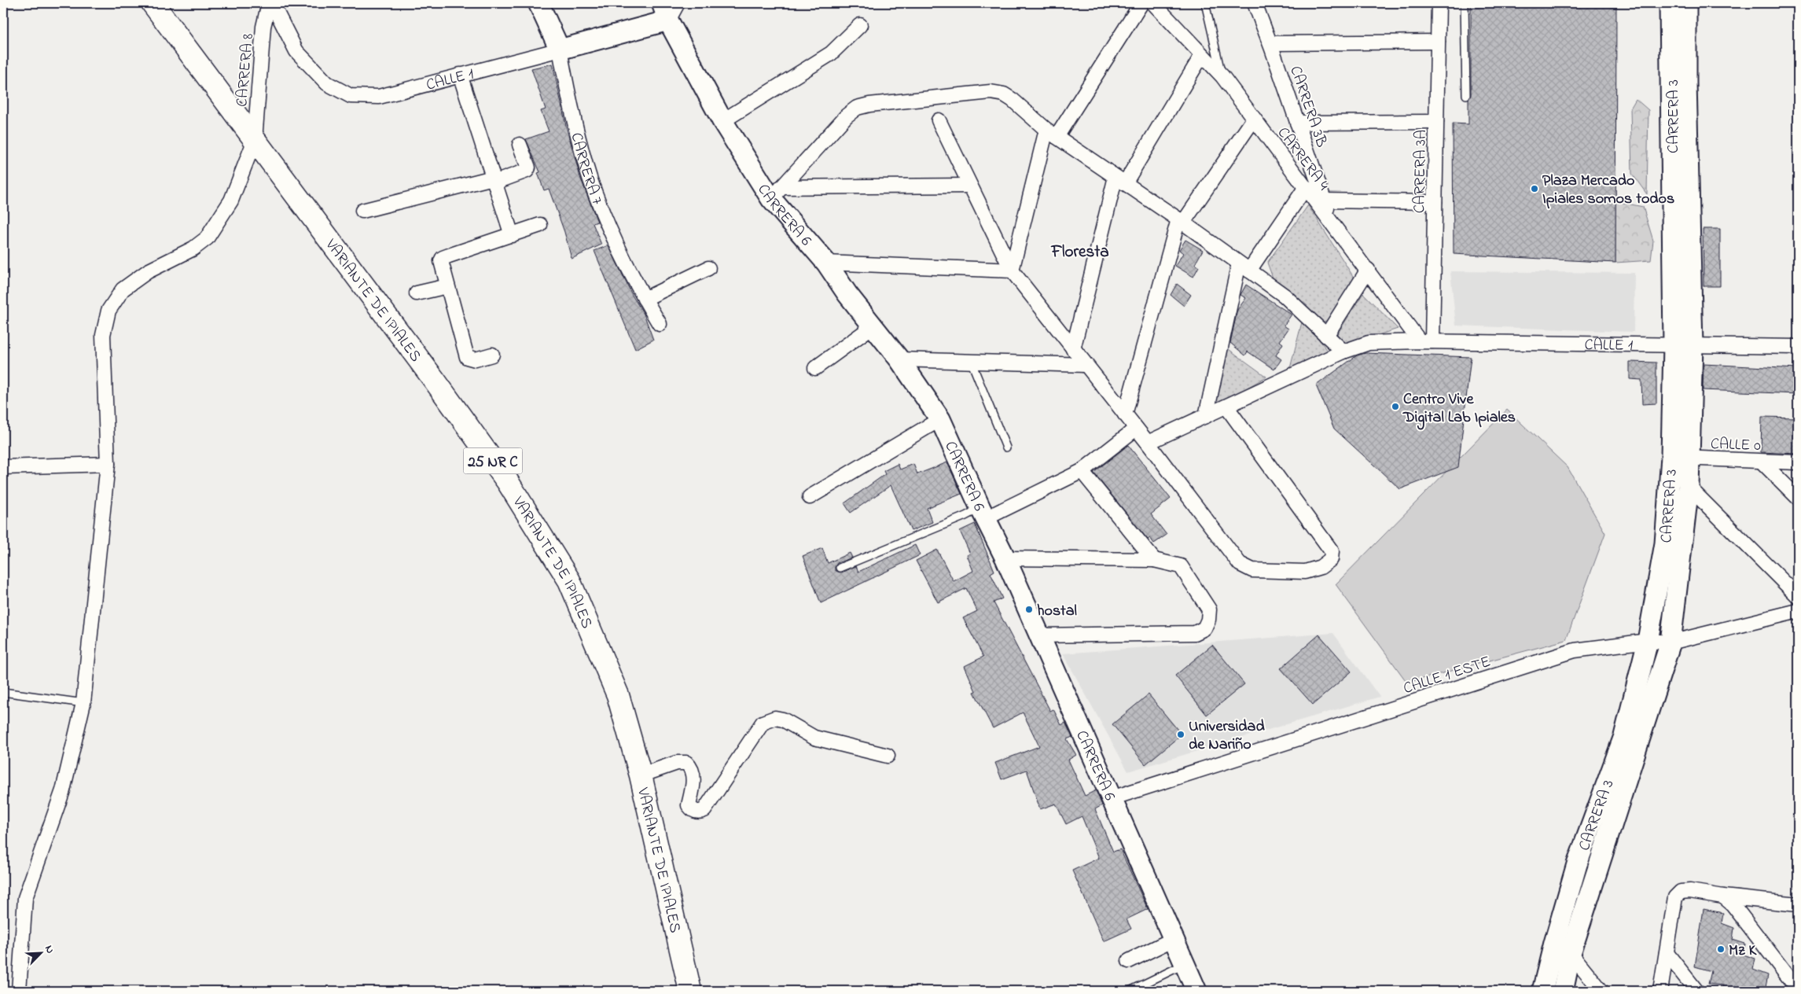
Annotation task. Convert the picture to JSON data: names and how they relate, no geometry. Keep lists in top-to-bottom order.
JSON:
{
  "streets": {
    "highway": ["VARIANTE DE IPIALES", "25 NR C"],
    "street": [
      "CARRERA 8",
      "CALLE 1",
      "CARRERA 3B",
      "CARRERA 3",
      "CARRERA 4",
      "CARRERA 7",
      "CARRERA 3A",
      "CARRERA 6",
      "CALLE 0",
      "CALLE 1 ESTE"
    ]
  },
  "crossings": [
    ["CARRERA 8", "VARIANTE DE IPIALES"],
    ["CALLE 1", "CARRERA 3"],
    ["CALLE 1", "CARRERA 4"],
    ["CALLE 1", "CARRERA 7"],
    ["CALLE 1", "CARRERA 3A"],
    ["CALLE 1", "CARRERA 6"],
    ["CARRERA 3B", "CARRERA 4"],
    ["CARRERA 3", "CALLE 0"],
    ["CARRERA 3", "CALLE 1 ESTE"],
    ["CARRERA 4", "CARRERA 3A"],
    ["CARRERA 6", "CALLE 1 ESTE"]
  ],
  "districts": ["Floresta"],
  "places": [
    "Plaza Mercado Ipiales somos todos",
    "Centro Vive Digital Lab Ipiales",
    "hostal",
    "Universidad de Nariño",
    "Mz K"
  ],
  "north": "top right"
}
